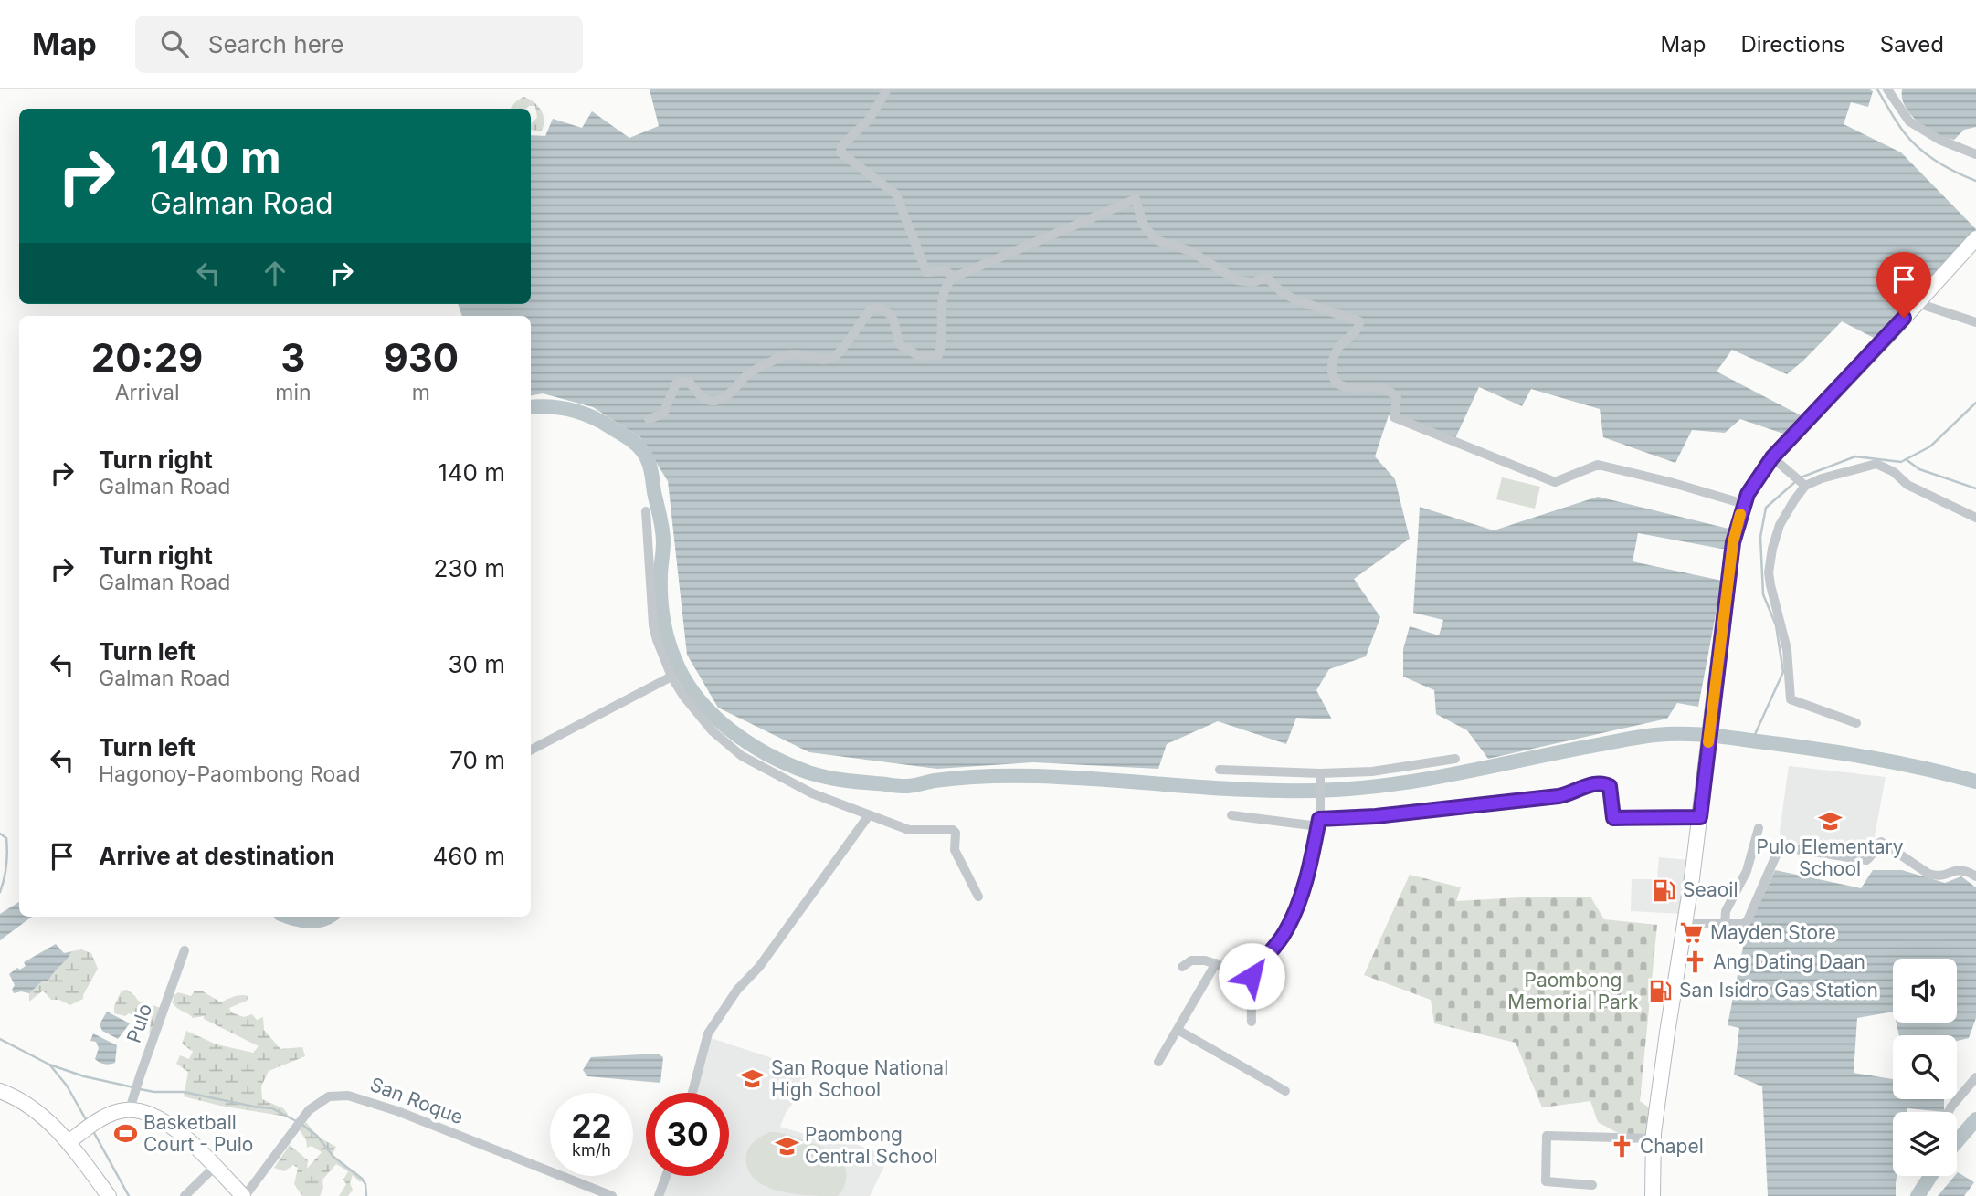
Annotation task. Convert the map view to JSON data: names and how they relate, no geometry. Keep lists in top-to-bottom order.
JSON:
{
  "streets": {
    "street": ["Pulo", "San Roque"]
  },
  "parks": ["Paombong Memorial Park"],
  "places": {
    "school or university": ["Pulo Elementary School", "San Roque National High School", "Paombong Central School"],
    "fuel station": ["Seaoil", "San Isidro Gas Station"],
    "supermarket": ["Mayden Store"],
    "church": ["Ang Dating Daan", "Chapel"],
    "sports": ["Basketball Court - Pulo"]
  },
  "page": {
    "header": "Map",
    "search": "Search here",
    "nav": ["Map", "Directions", "Saved"],
    "turn": ["140 m", "Galman Road"],
    "eta": [
      "20:29",
      "Arrival",
      "3",
      "min",
      "930",
      "m"
    ],
    "list": [
      {
        "name": "Turn right",
        "note": "Galman Road",
        "value": "140 m"
      },
      {
        "name": "Turn right",
        "note": "Galman Road",
        "value": "230 m"
      },
      {
        "name": "Turn left",
        "note": "Galman Road",
        "value": "30 m"
      },
      {
        "name": "Turn left",
        "note": "Hagonoy-Paombong Road",
        "value": "70 m"
      },
      {
        "name": "Arrive at destination",
        "value": "460 m"
      }
    ],
    "speed": "22 km/h",
    "limit": "30"
  }
}
